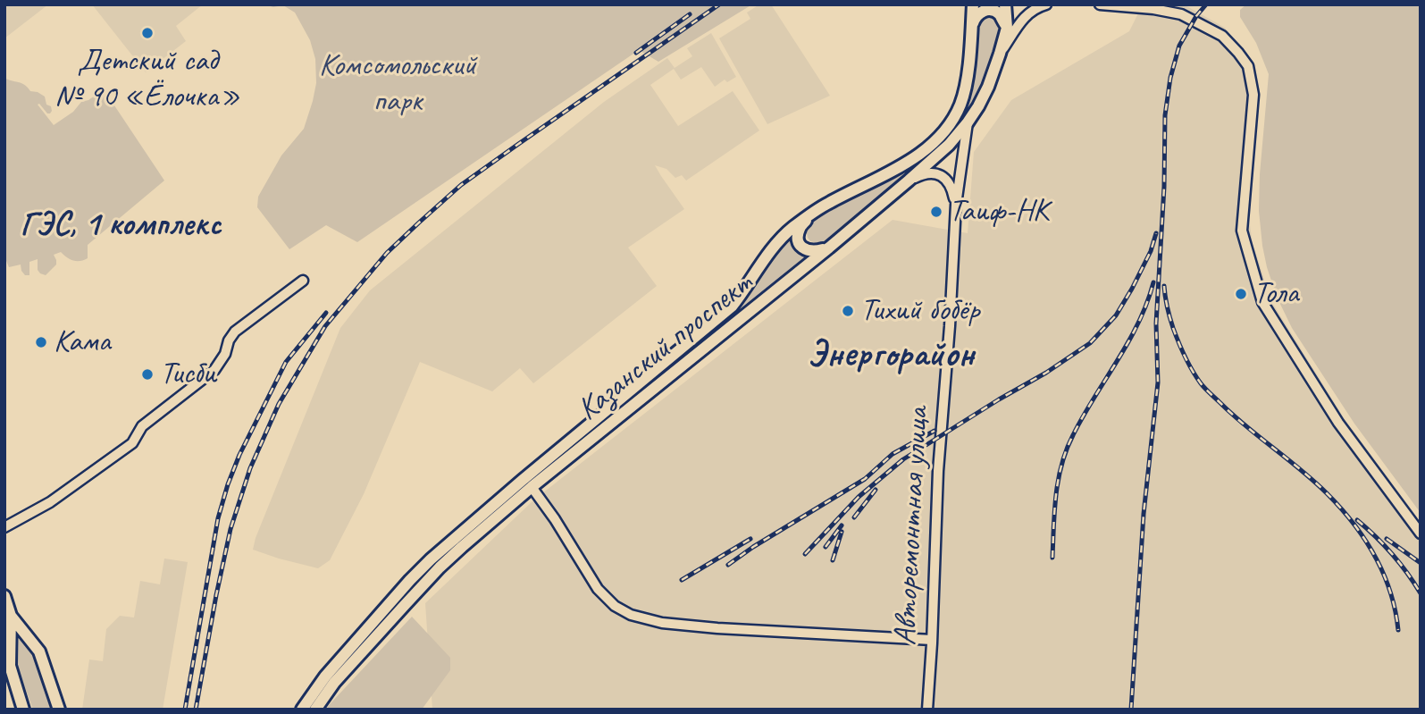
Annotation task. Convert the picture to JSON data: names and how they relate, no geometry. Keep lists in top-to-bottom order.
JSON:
{
  "streets": {
    "main road": ["Казанский проспект"],
    "street": ["Авторемонтная улица"]
  },
  "crossings": [
    ["Казанский проспект", "Авторемонтная улица"]
  ],
  "districts": ["ГЭС, 1 комплекс", "Энергорайон"],
  "parks": ["Комсомольский парк"],
  "places": [
    "Детский сад № 90 «Ёлочка»",
    "Таиф-НК",
    "Тола",
    "Тихий бобёр",
    "Кама",
    "Тисби"
  ]
}
